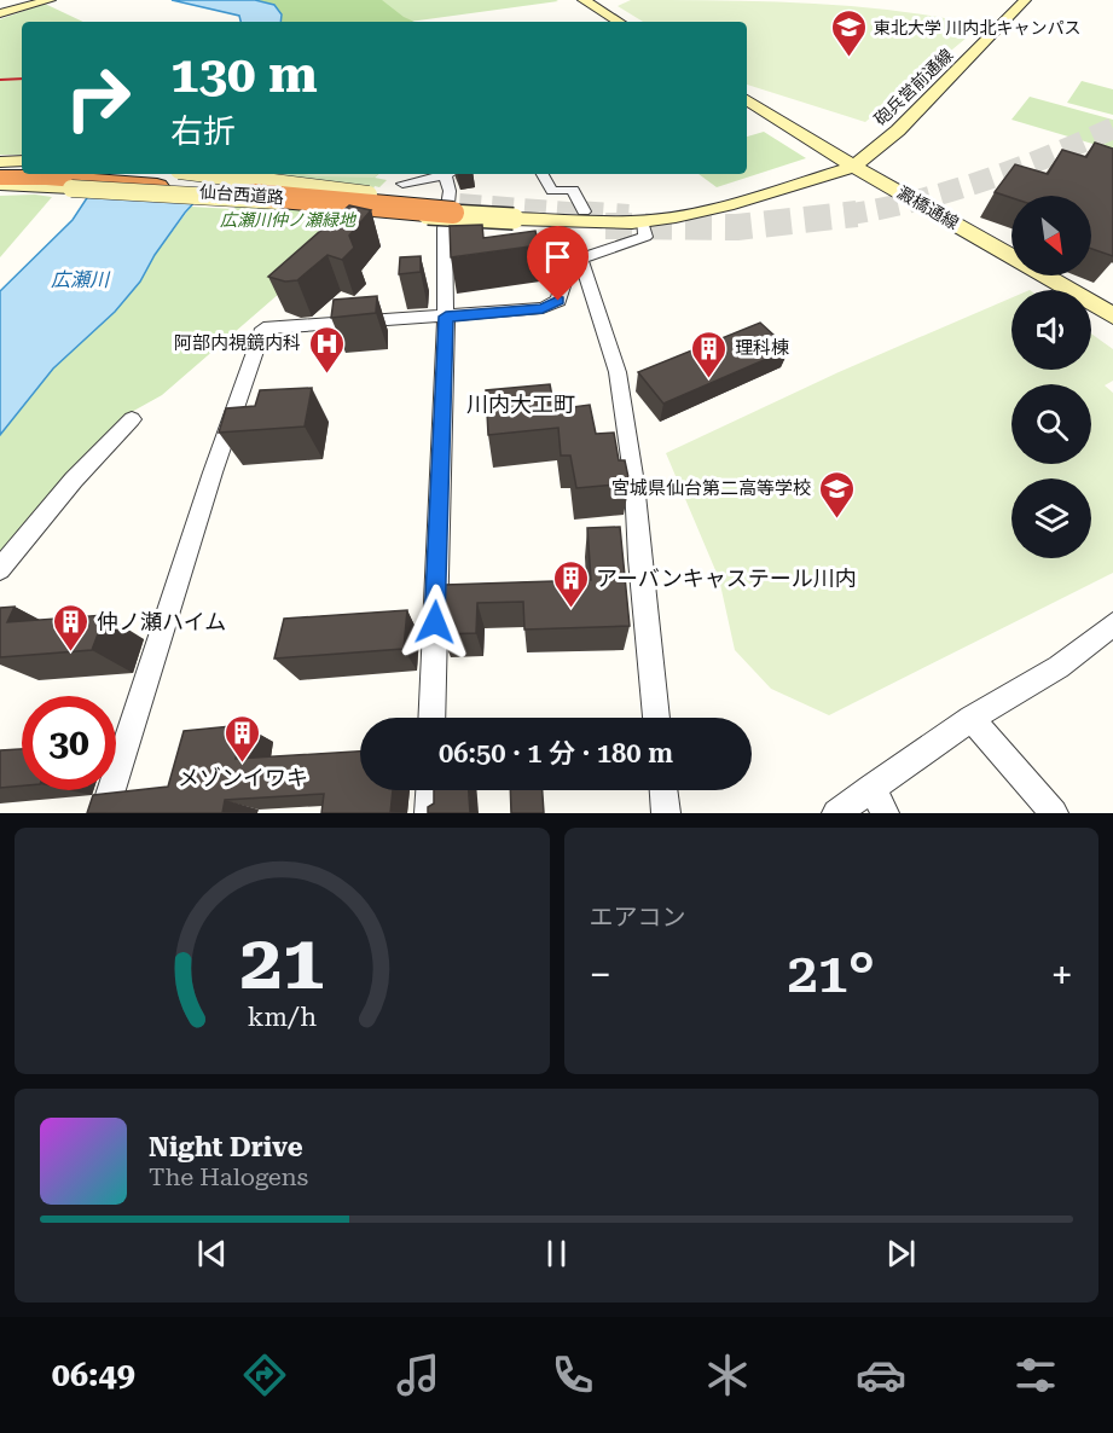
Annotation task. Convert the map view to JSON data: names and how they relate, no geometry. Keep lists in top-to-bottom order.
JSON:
{
  "streets": {
    "highway": ["仙台西道路"],
    "street": ["砲兵営前通線", "澱橋通線"]
  },
  "crossings": [
    ["砲兵営前通線", "澱橋通線"]
  ],
  "districts": ["川内大工町"],
  "water": ["広瀬川"],
  "parks": ["広瀬川仲ノ瀬緑地"],
  "places": {
    "school or university": ["東北大学 川内北キャンパス", "宮城県仙台第二高等学校"],
    "hospital": ["阿部内視鏡内科"],
    "building": [
      "理科棟",
      "アーバンキャステール川内",
      "仲ノ瀬ハイム",
      "メゾンイワキ"
    ]
  },
  "north": "bottom right",
  "page": {
    "turn": ["130 m", "右折"],
    "limit": "30",
    "trip": "06:50 · 1 分 · 180 m",
    "tile": "エアコン",
    "heat": ["−", "21°", "+"],
    "song": ["Night Drive", "The Halogens"],
    "tabs": "06:49",
    "gauge": ["21", "km/h"]
  }
}
